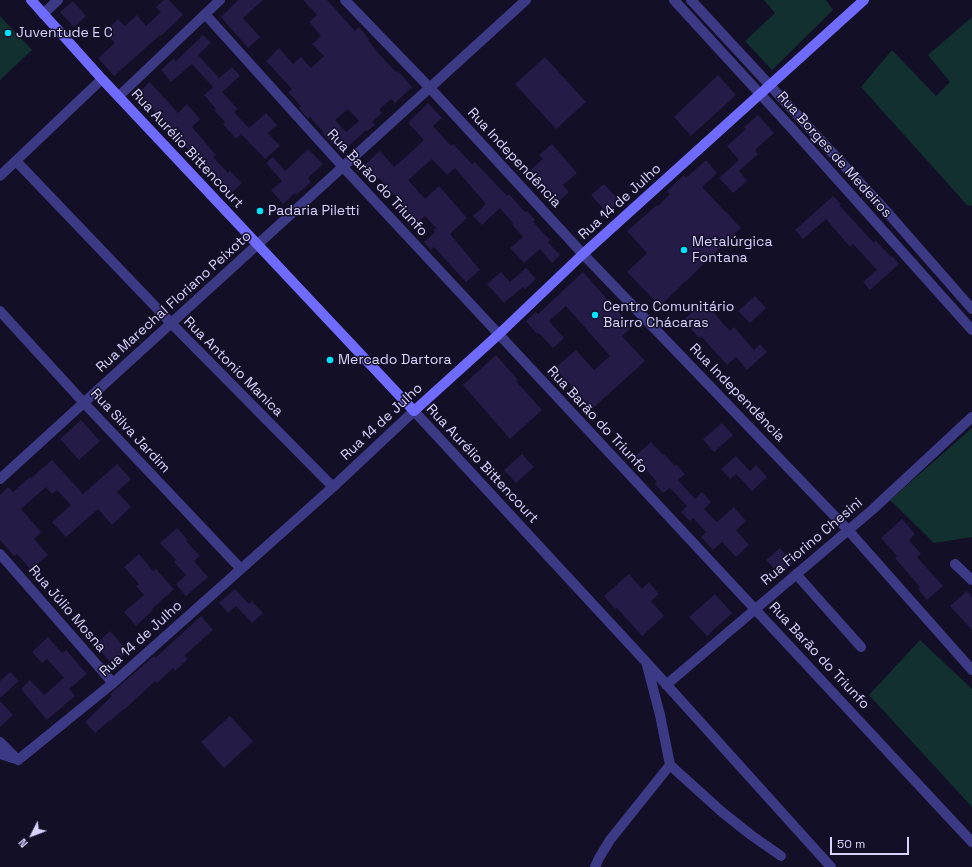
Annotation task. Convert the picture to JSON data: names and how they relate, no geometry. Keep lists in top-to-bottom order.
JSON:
{
  "streets": {
    "street": [
      "Rua Aurélio Bittencourt",
      "Rua Borges de Medeiros",
      "Rua Independência",
      "Rua Barão do Triunfo",
      "Rua 14 de Julho",
      "Rua Marechal Floriano Peixoto",
      "Rua Antonio Manica",
      "Rua Silva Jardim",
      "Rua Fiorino Chesini",
      "Rua Júlio Mosna"
    ]
  },
  "crossings": [
    ["Rua Aurélio Bittencourt", "Rua 14 de Julho"],
    ["Rua Aurélio Bittencourt", "Rua Marechal Floriano Peixoto"],
    ["Rua Aurélio Bittencourt", "Rua Fiorino Chesini"],
    ["Rua Borges de Medeiros", "Rua 14 de Julho"],
    ["Rua Independência", "Rua 14 de Julho"],
    ["Rua Independência", "Rua Marechal Floriano Peixoto"],
    ["Rua Independência", "Rua Fiorino Chesini"],
    ["Rua Barão do Triunfo", "Rua 14 de Julho"],
    ["Rua Barão do Triunfo", "Rua Marechal Floriano Peixoto"],
    ["Rua Barão do Triunfo", "Rua Fiorino Chesini"],
    ["Rua 14 de Julho", "Rua Antonio Manica"],
    ["Rua 14 de Julho", "Rua Silva Jardim"],
    ["Rua 14 de Julho", "Rua Júlio Mosna"],
    ["Rua Marechal Floriano Peixoto", "Rua Antonio Manica"],
    ["Rua Marechal Floriano Peixoto", "Rua Silva Jardim"]
  ],
  "places": [
    "Juventude E C",
    "Padaria Piletti",
    "Metalúrgica Fontana",
    "Centro Comunitário Bairro Chácaras",
    "Mercado Dartora"
  ],
  "scale_bar": "50 m",
  "north": "bottom left"
}
